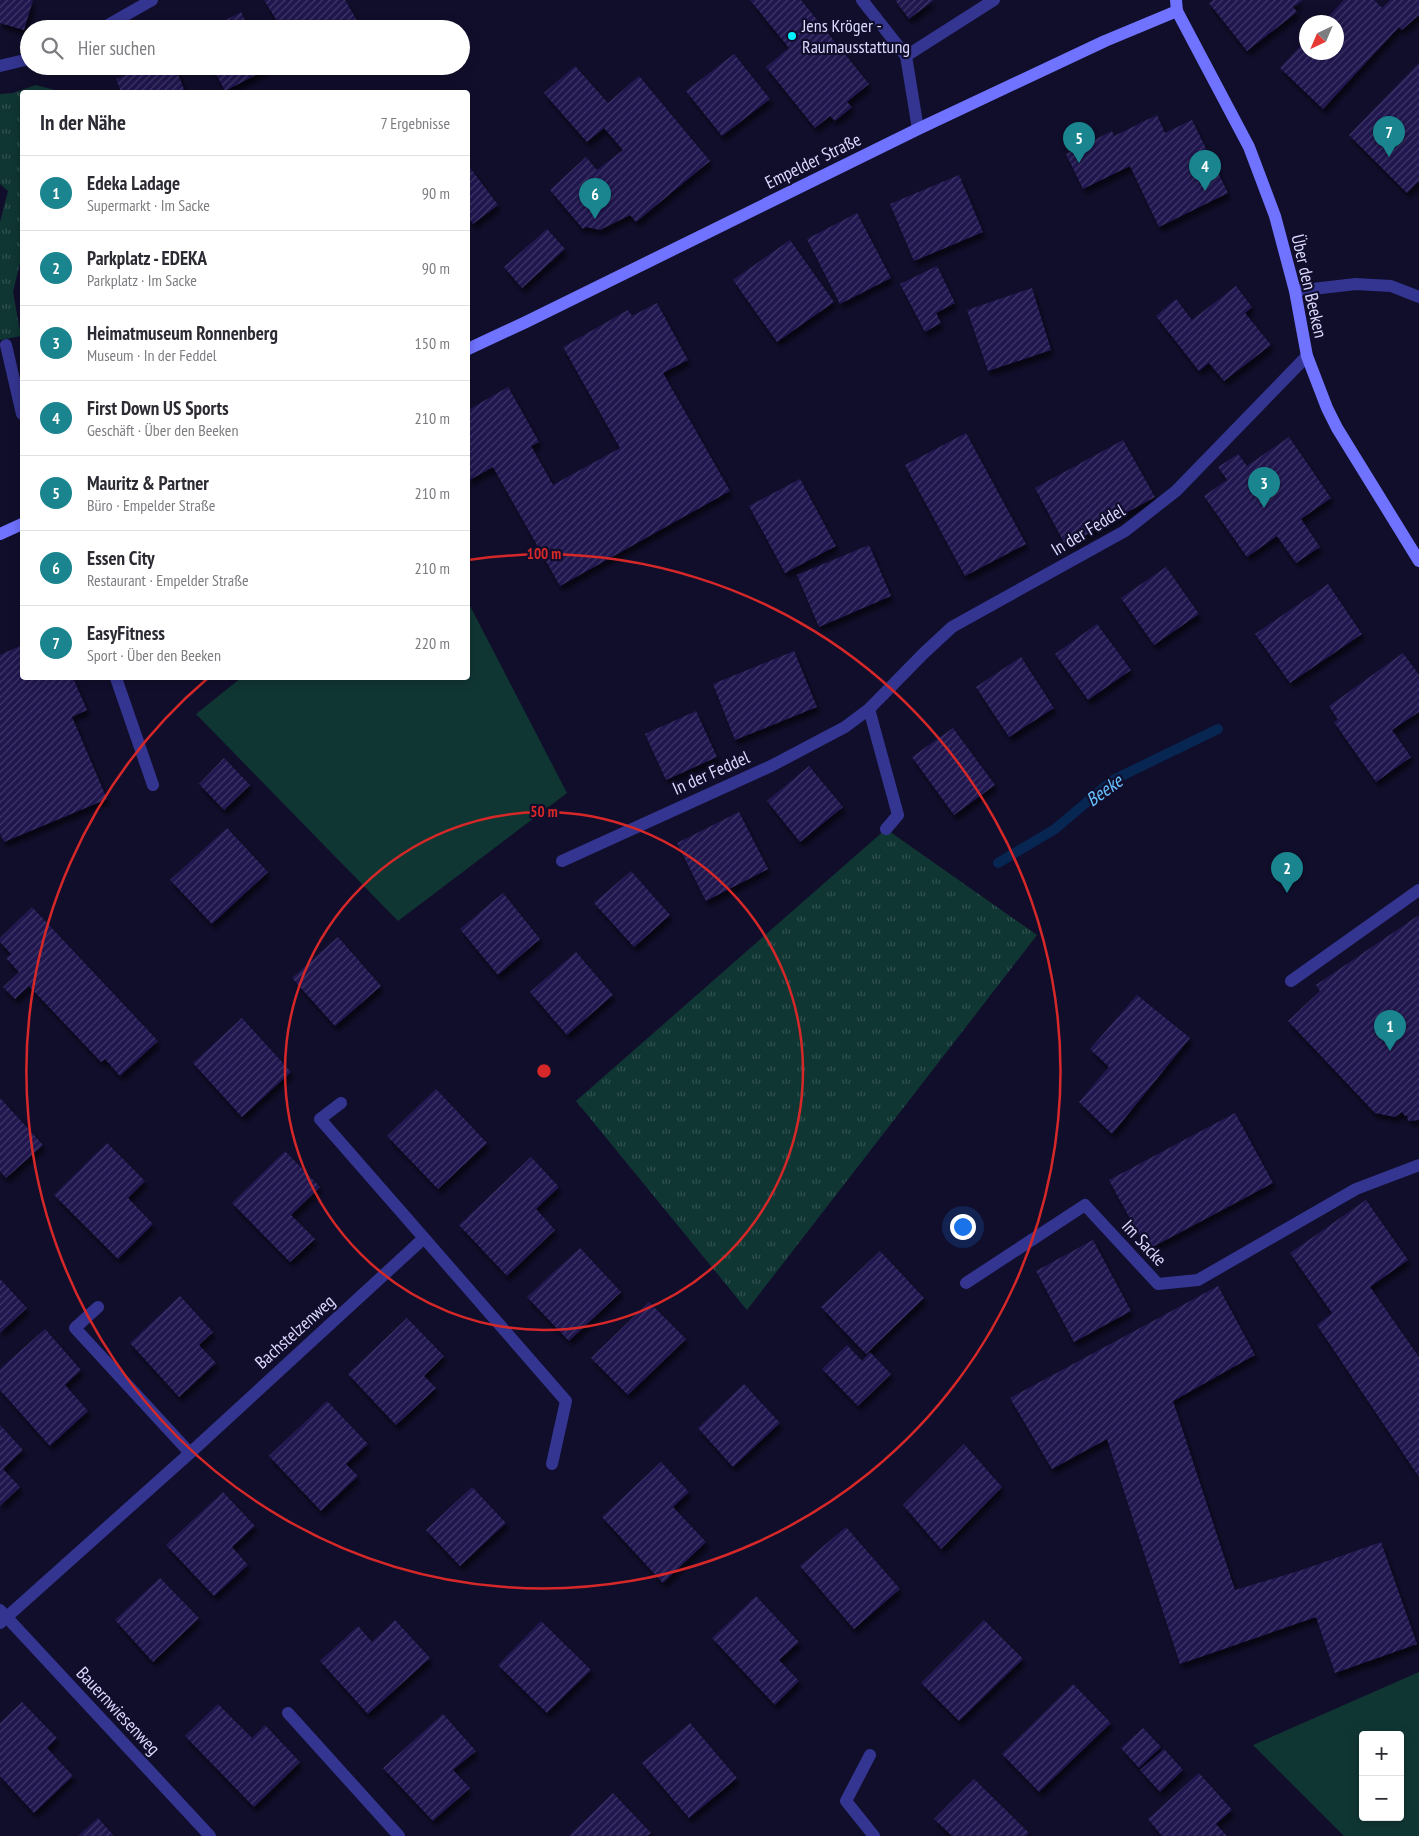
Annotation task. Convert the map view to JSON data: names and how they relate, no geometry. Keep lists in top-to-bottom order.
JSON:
{
  "streets": {
    "street": [
      "Empelder Straße",
      "Über den Beeken",
      "In der Feddel",
      "Im Sacke",
      "Bachstelzenweg",
      "Bauernwiesenweg"
    ]
  },
  "crossings": [
    ["Empelder Straße", "Über den Beeken"],
    ["Über den Beeken", "In der Feddel"],
    ["Bachstelzenweg", "Bauernwiesenweg"]
  ],
  "water": ["Beeke"],
  "places": ["Jens Kröger - Raumausstattung"],
  "north": "bottom left",
  "page": {
    "search": "Hier suchen",
    "heading": ["In der Nähe", "7 Ergebnisse"],
    "pins": [
      "7",
      "5",
      "4",
      "6",
      "3",
      "2",
      "1"
    ],
    "list": [
      {
        "mark": "1",
        "name": "Edeka Ladage",
        "note": "Supermarkt · Im Sacke",
        "value": "90 m"
      },
      {
        "mark": "2",
        "name": "Parkplatz - EDEKA",
        "note": "Parkplatz · Im Sacke",
        "value": "90 m"
      },
      {
        "mark": "3",
        "name": "Heimatmuseum Ronnenberg",
        "note": "Museum · In der Feddel",
        "value": "150 m"
      },
      {
        "mark": "4",
        "name": "First Down US Sports",
        "note": "Geschäft · Über den Beeken",
        "value": "210 m"
      },
      {
        "mark": "5",
        "name": "Mauritz & Partner",
        "note": "Büro · Empelder Straße",
        "value": "210 m"
      },
      {
        "mark": "6",
        "name": "Essen City",
        "note": "Restaurant · Empelder Straße",
        "value": "210 m"
      },
      {
        "mark": "7",
        "name": "EasyFitness",
        "note": "Sport · Über den Beeken",
        "value": "220 m"
      }
    ],
    "map_buttons": ["+", "−"]
  },
  "rings": ["100 m", "50 m"]
}
